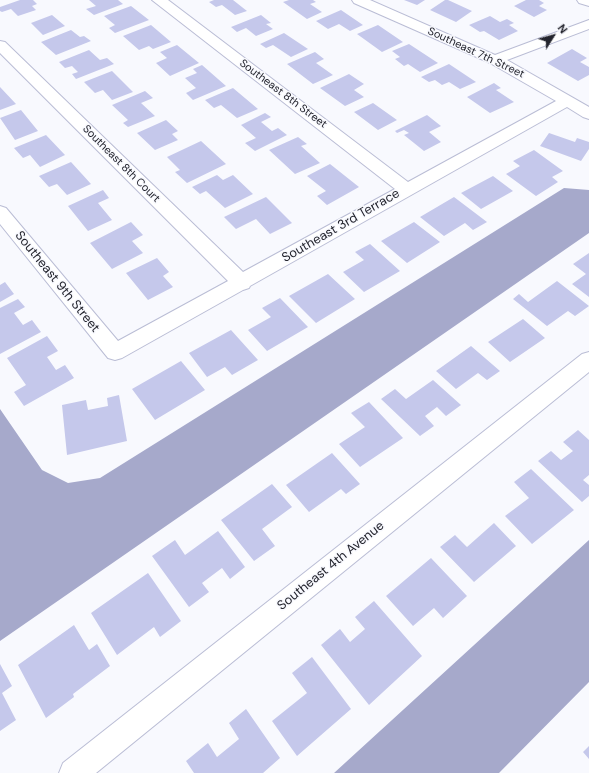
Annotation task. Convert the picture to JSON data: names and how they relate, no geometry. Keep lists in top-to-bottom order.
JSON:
{
  "streets": {
    "street": [
      "Southeast 7th Street",
      "Southeast 8th Street",
      "Southeast 8th Court",
      "Southeast 3rd Terrace",
      "Southeast 9th Street",
      "Southeast 4th Avenue"
    ]
  },
  "crossings": [
    ["Southeast 7th Street", "Southeast 3rd Terrace"],
    ["Southeast 8th Street", "Southeast 3rd Terrace"],
    ["Southeast 8th Court", "Southeast 3rd Terrace"],
    ["Southeast 3rd Terrace", "Southeast 9th Street"]
  ],
  "north": "top right"
}
